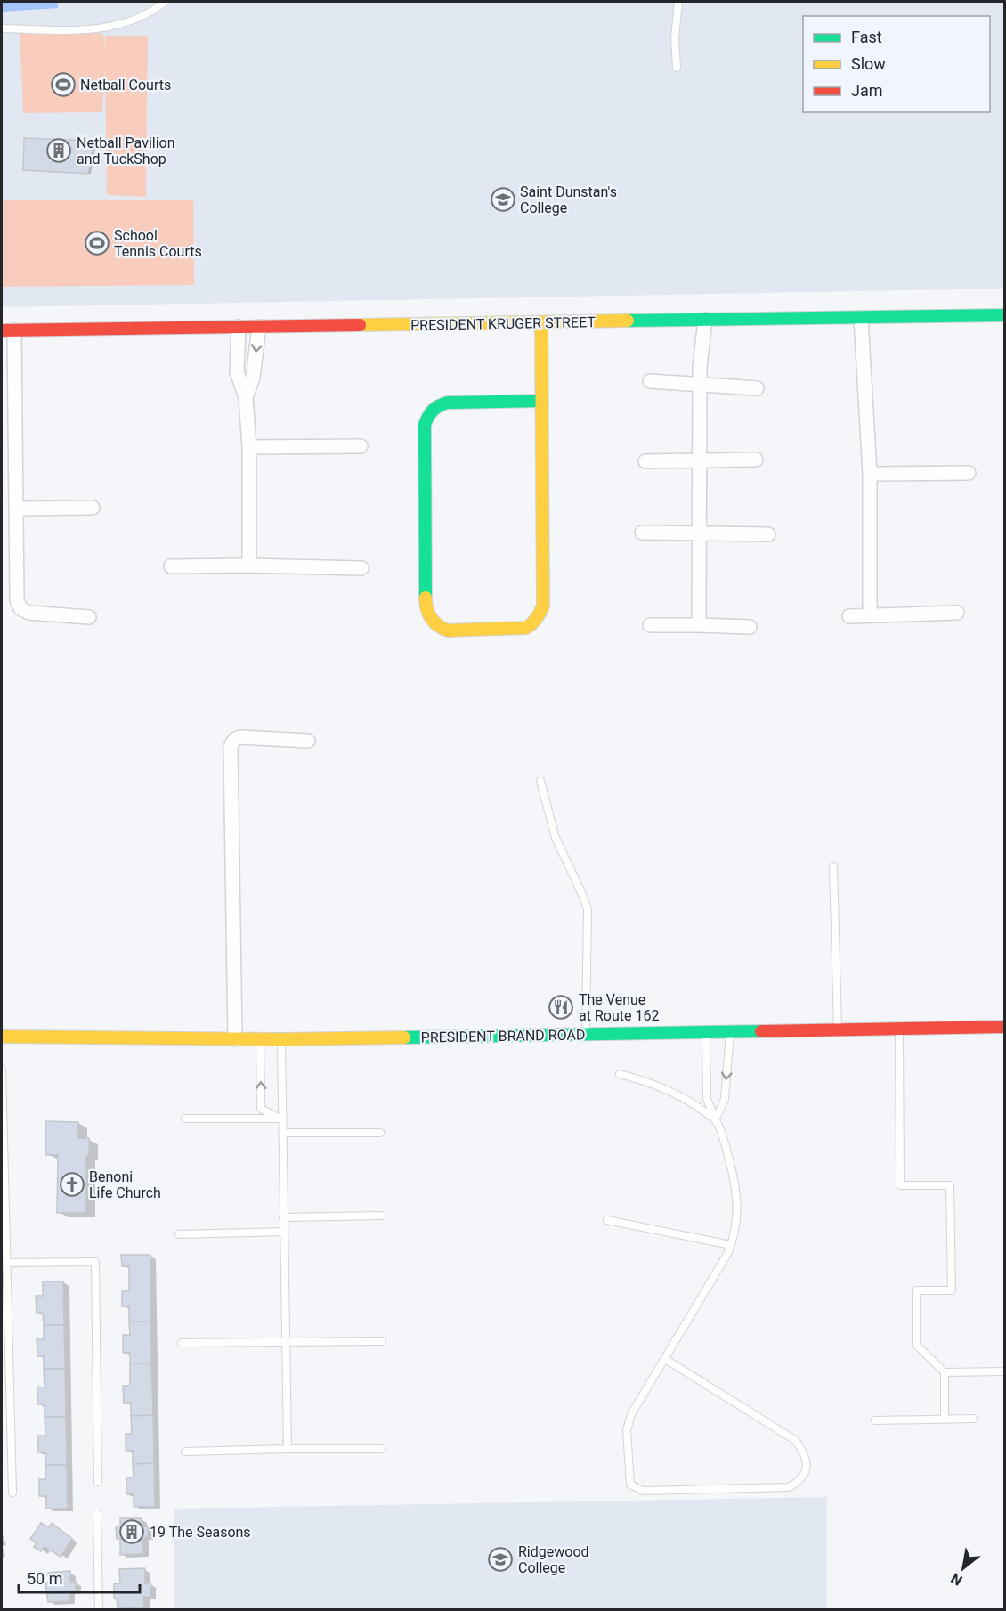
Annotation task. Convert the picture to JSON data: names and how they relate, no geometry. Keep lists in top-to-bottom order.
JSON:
{
  "streets": {
    "street": ["PRESIDENT KRUGER STREET", "PRESIDENT BRAND ROAD"]
  },
  "places": {
    "sports": ["Netball Courts", "School Tennis Courts"],
    "building": ["Netball Pavilion and TuckShop", "19 The Seasons"],
    "school or university": ["Saint Dunstan's College", "Ridgewood College"],
    "restaurant": ["The Venue at Route 162"],
    "church": ["Benoni Life Church"]
  },
  "legend": ["Fast", "Slow", "Jam"],
  "scale_bar": "50 m",
  "north": "bottom left"
}
